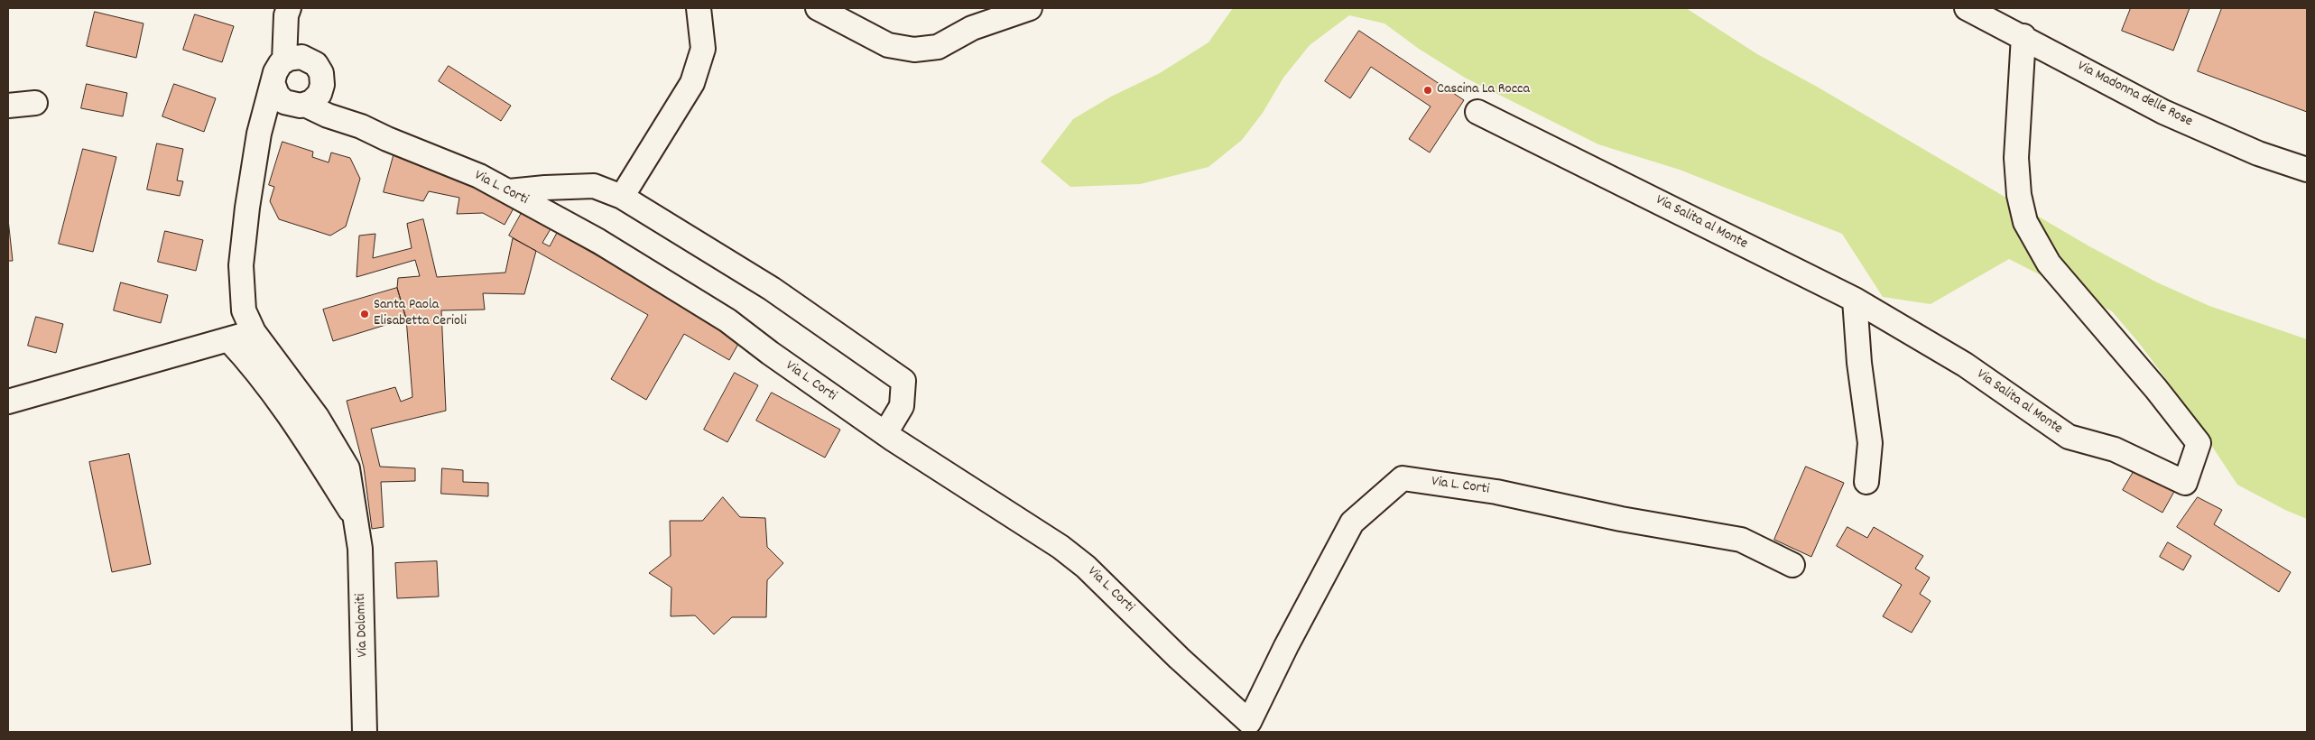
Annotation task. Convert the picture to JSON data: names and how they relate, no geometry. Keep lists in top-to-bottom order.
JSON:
{
  "streets": {
    "street": [
      "Via Madonna delle Rose",
      "Via L. Corti",
      "Via Salita al Monte",
      "Via Dolomiti"
    ]
  },
  "crossings": [
    ["Via Madonna delle Rose", "Via Salita al Monte"],
    ["Via L. Corti", "Via Dolomiti"]
  ],
  "places": ["Cascina La Rocca", "Santa Paola Elisabetta Cerioli"]
}
